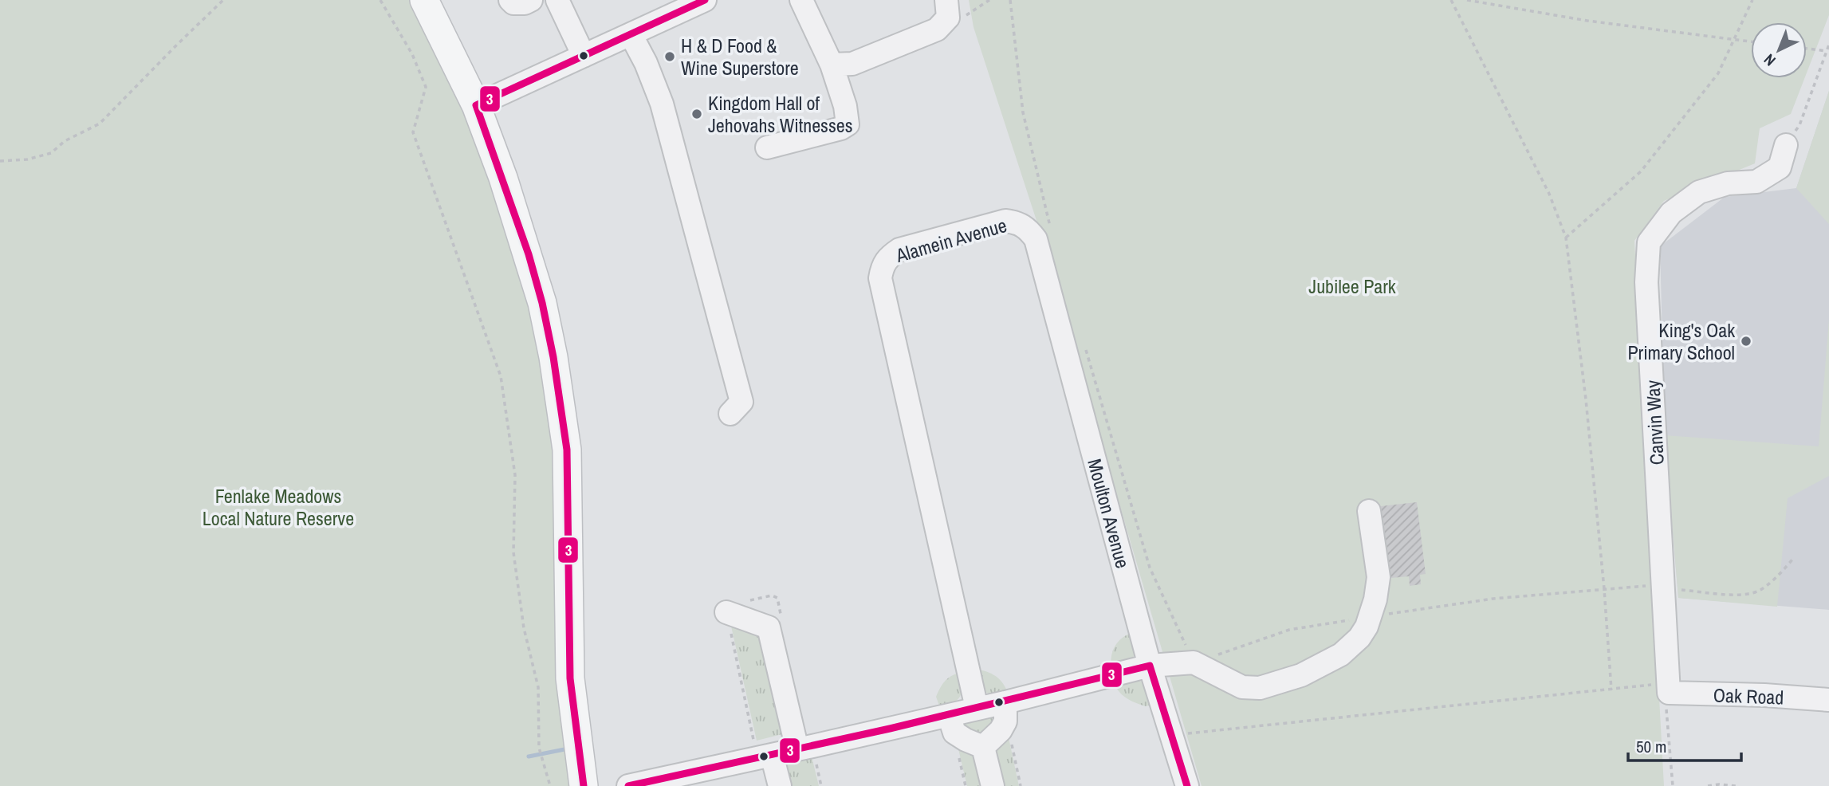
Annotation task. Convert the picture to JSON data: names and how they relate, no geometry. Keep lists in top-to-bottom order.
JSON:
{
  "streets": {
    "street": [
      "Alamein Avenue",
      "Canvin Way",
      "Moulton Avenue",
      "Oak Road"
    ]
  },
  "crossings": [
    ["Alamein Avenue", "Moulton Avenue"],
    ["Canvin Way", "Oak Road"]
  ],
  "parks": ["Jubilee Park", "Fenlake Meadows Local Nature Reserve"],
  "places": ["H & D Food & Wine Superstore", "Kingdom Hall of Jehovahs Witnesses", "King's Oak Primary School"],
  "lines": ["transit line 3"],
  "scale_bar": "50 m",
  "north": "bottom left"
}
